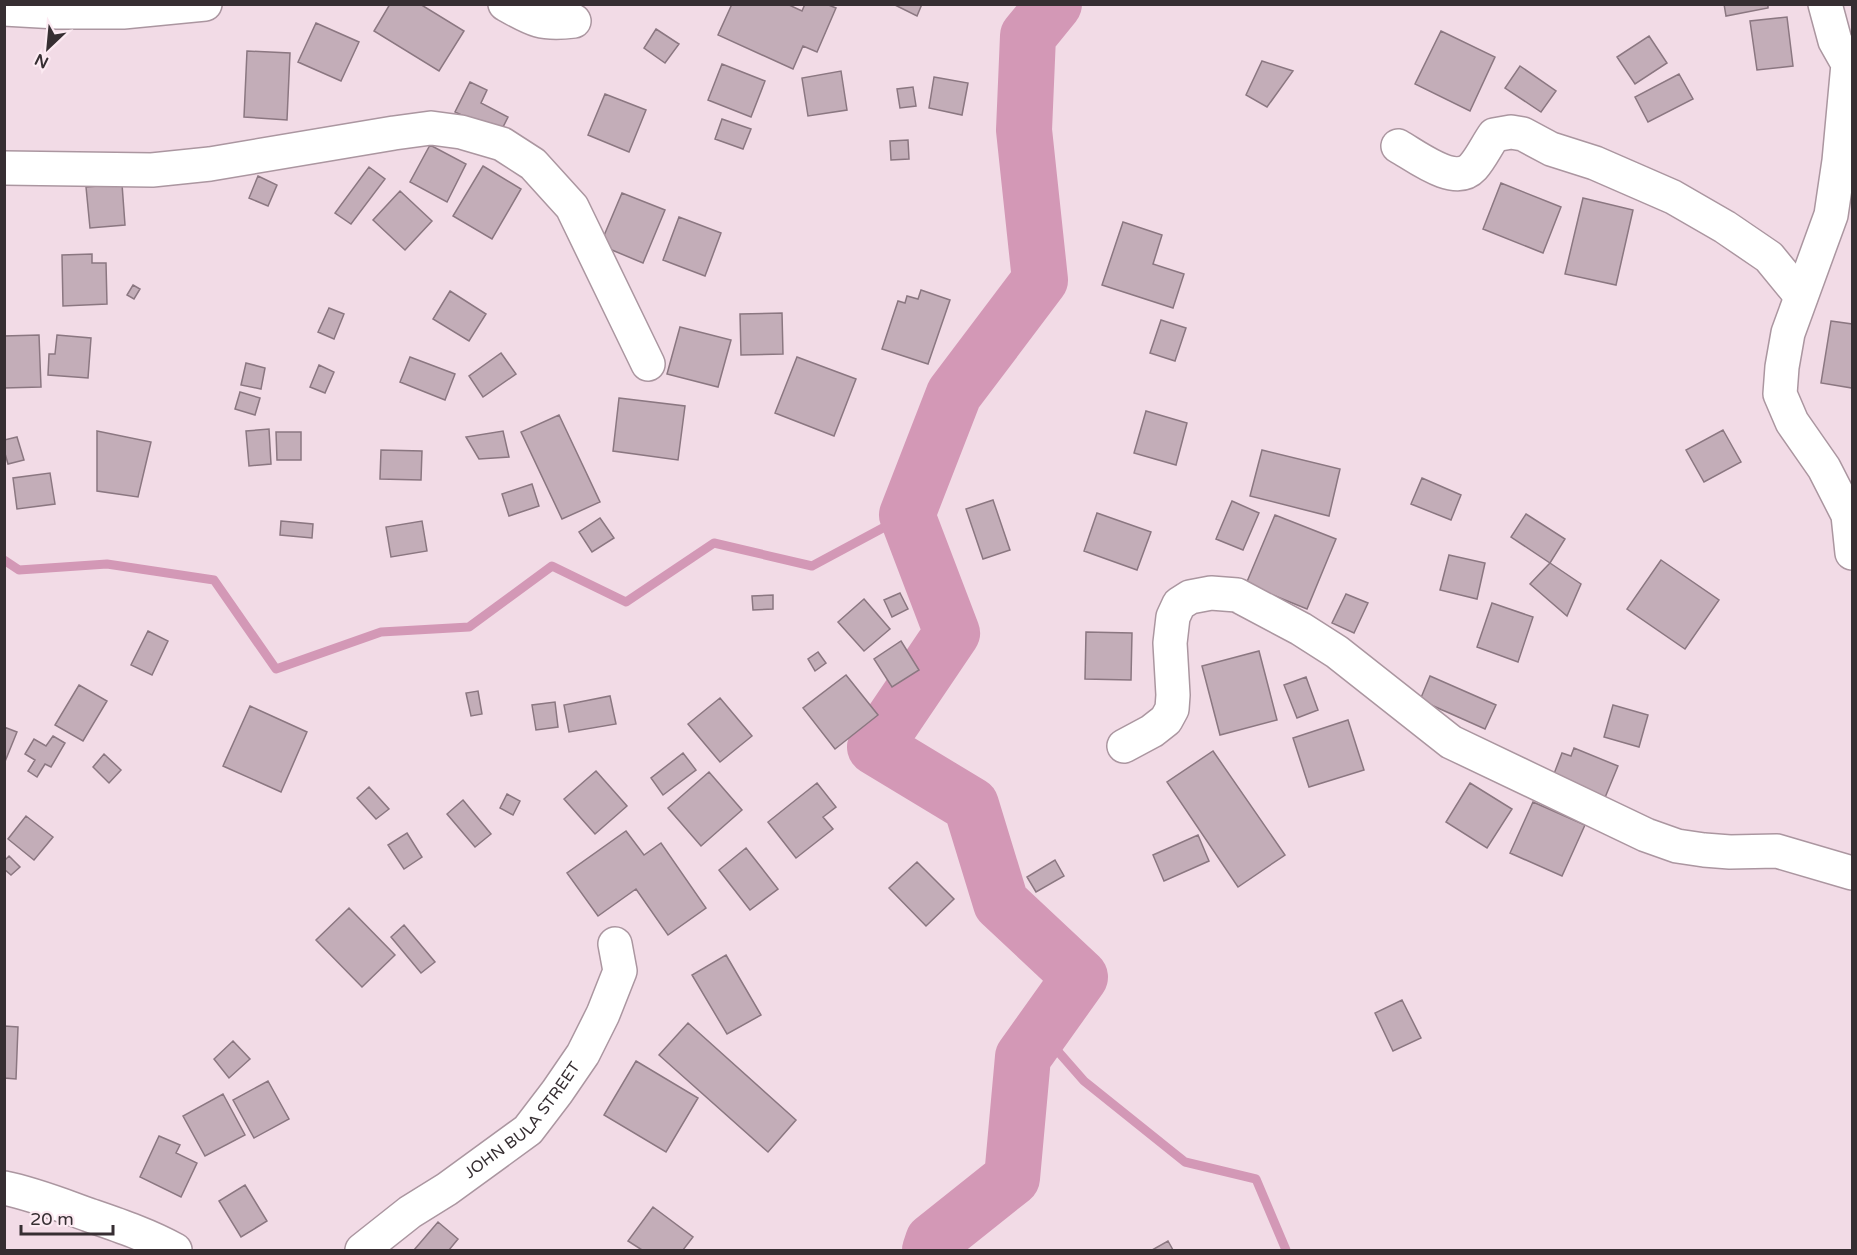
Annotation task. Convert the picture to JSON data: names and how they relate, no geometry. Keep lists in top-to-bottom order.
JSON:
{
  "streets": {
    "street": ["JOHN BULA STREET"]
  },
  "scale_bar": "20 m",
  "north": "bottom left"
}
